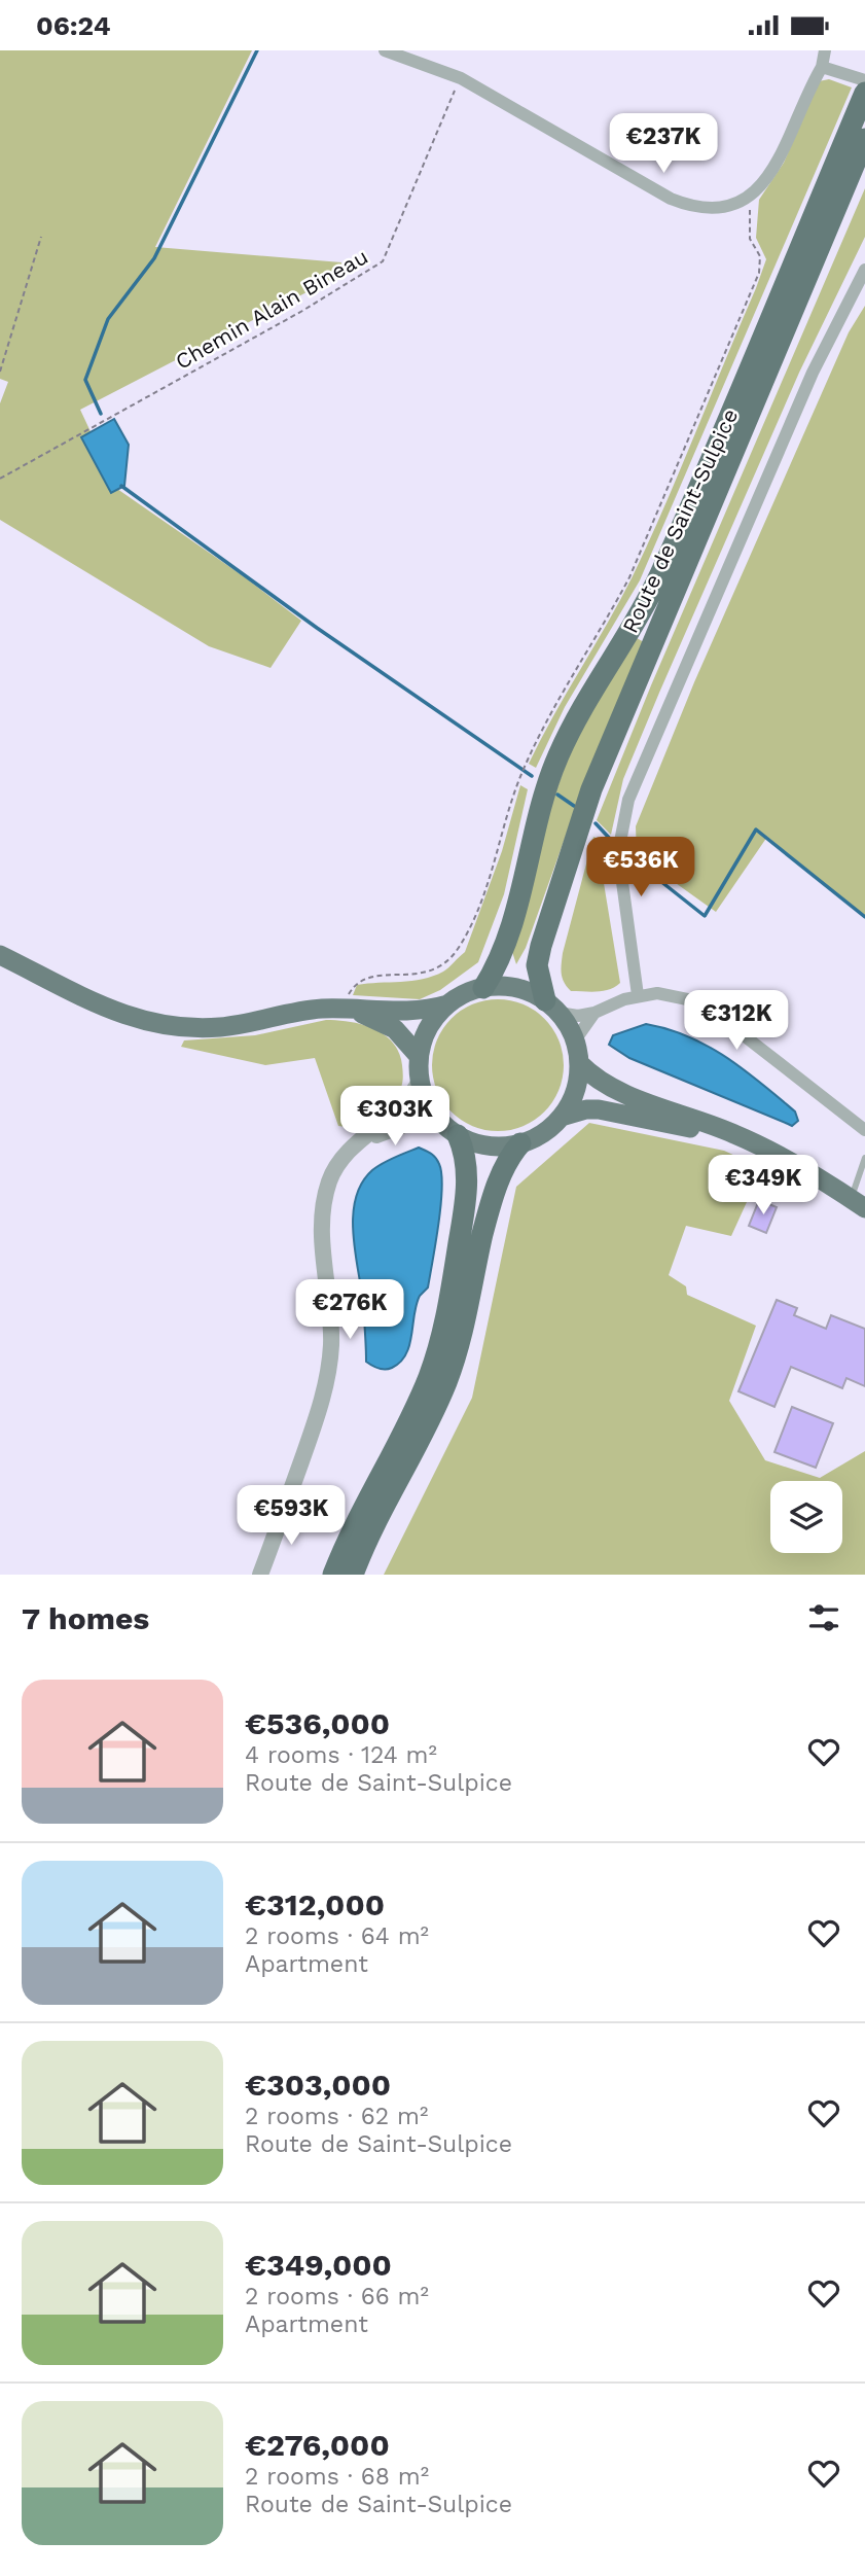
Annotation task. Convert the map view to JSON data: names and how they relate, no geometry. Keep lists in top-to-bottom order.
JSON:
{
  "streets": {
    "highway": ["Route de Saint-Sulpice"],
    "path": ["Chemin Alain Bineau"]
  },
  "page": {
    "status": "06:24",
    "price": [
      "€237K",
      "€536K",
      "€312K",
      "€303K",
      "€349K",
      "€276K",
      "€593K"
    ],
    "heading": "7 homes",
    "list": [
      {
        "name": "€536,000",
        "note": "4 rooms · 124 m² · Route de Saint-Sulpice"
      },
      {
        "name": "€312,000",
        "note": "2 rooms · 64 m² · Apartment"
      },
      {
        "name": "€303,000",
        "note": "2 rooms · 62 m² · Route de Saint-Sulpice"
      },
      {
        "name": "€349,000",
        "note": "2 rooms · 66 m² · Apartment"
      },
      {
        "name": "€276,000",
        "note": "2 rooms · 68 m² · Route de Saint-Sulpice"
      }
    ]
  }
}
